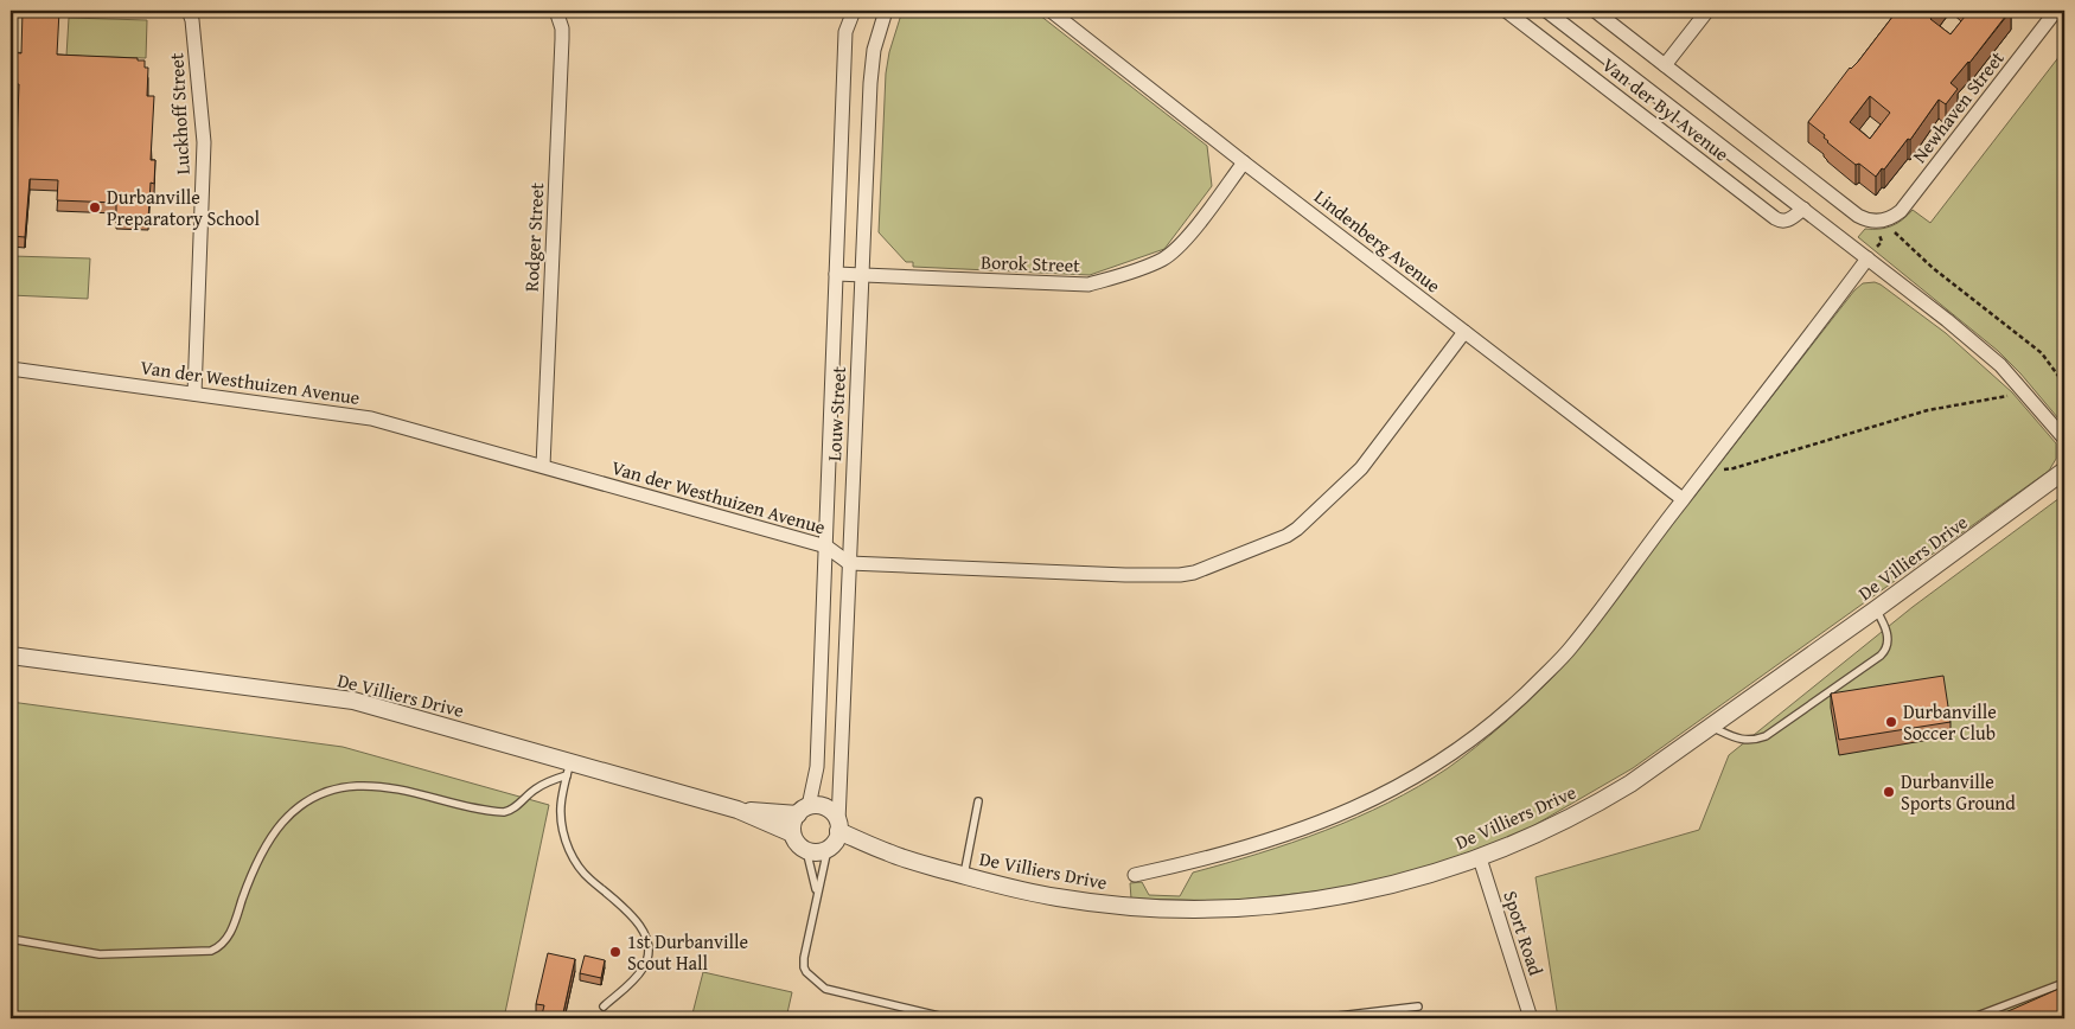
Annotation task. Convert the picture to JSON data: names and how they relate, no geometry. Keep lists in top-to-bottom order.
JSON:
{
  "streets": {
    "street": [
      "Newhaven Street",
      "Van der Byl Avenue",
      "Luckhoff Street",
      "Rodger Street",
      "Lindenberg Avenue",
      "Borok Street",
      "Van der Westhuizen Avenue",
      "Louw Street",
      "De Villiers Drive",
      "Sport Road"
    ]
  },
  "crossings": [
    ["Newhaven Street", "Van der Byl Avenue"],
    ["Van der Byl Avenue", "De Villiers Drive"],
    ["Luckhoff Street", "Van der Westhuizen Avenue"],
    ["Rodger Street", "Van der Westhuizen Avenue"],
    ["Lindenberg Avenue", "Borok Street"],
    ["Lindenberg Avenue", "De Villiers Drive"],
    ["Borok Street", "Louw Street"],
    ["Van der Westhuizen Avenue", "Louw Street"],
    ["Louw Street", "De Villiers Drive"],
    ["De Villiers Drive", "Sport Road"]
  ],
  "places": [
    "Durbanville Preparatory School",
    "Durbanville Soccer Club",
    "Durbanville Sports Ground",
    "1st Durbanville Scout Hall"
  ]
}
